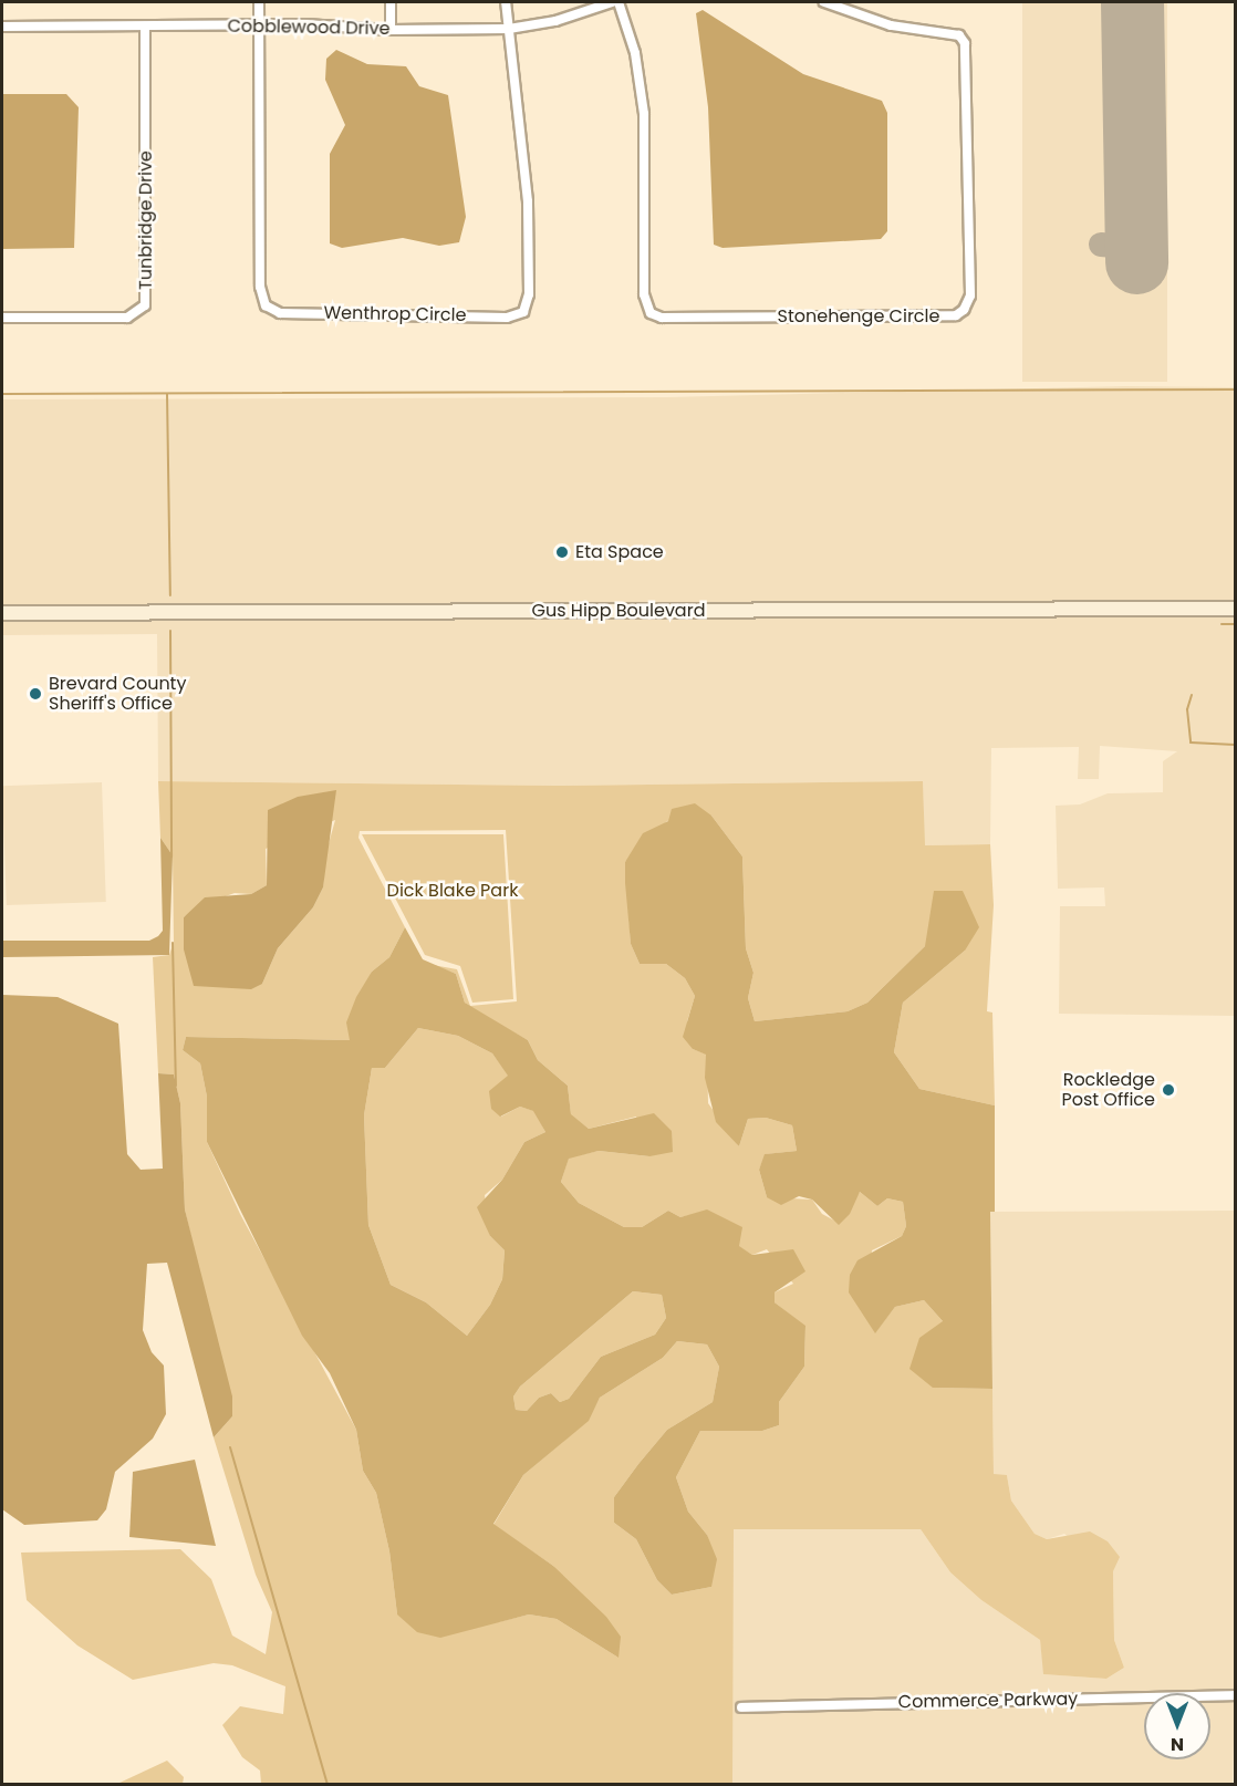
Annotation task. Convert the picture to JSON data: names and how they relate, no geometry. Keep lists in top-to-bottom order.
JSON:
{
  "streets": {
    "street": [
      "Cobblewood Drive",
      "Tunbridge Drive",
      "Wenthrop Circle",
      "Stonehenge Circle",
      "Gus Hipp Boulevard",
      "Commerce Parkway"
    ]
  },
  "crossings": [
    ["Cobblewood Drive", "Tunbridge Drive"],
    ["Cobblewood Drive", "Wenthrop Circle"]
  ],
  "parks": ["Dick Blake Park"],
  "places": ["Eta Space", "Brevard County Sheriff's Office", "Rockledge Post Office"],
  "north": "bottom"
}
